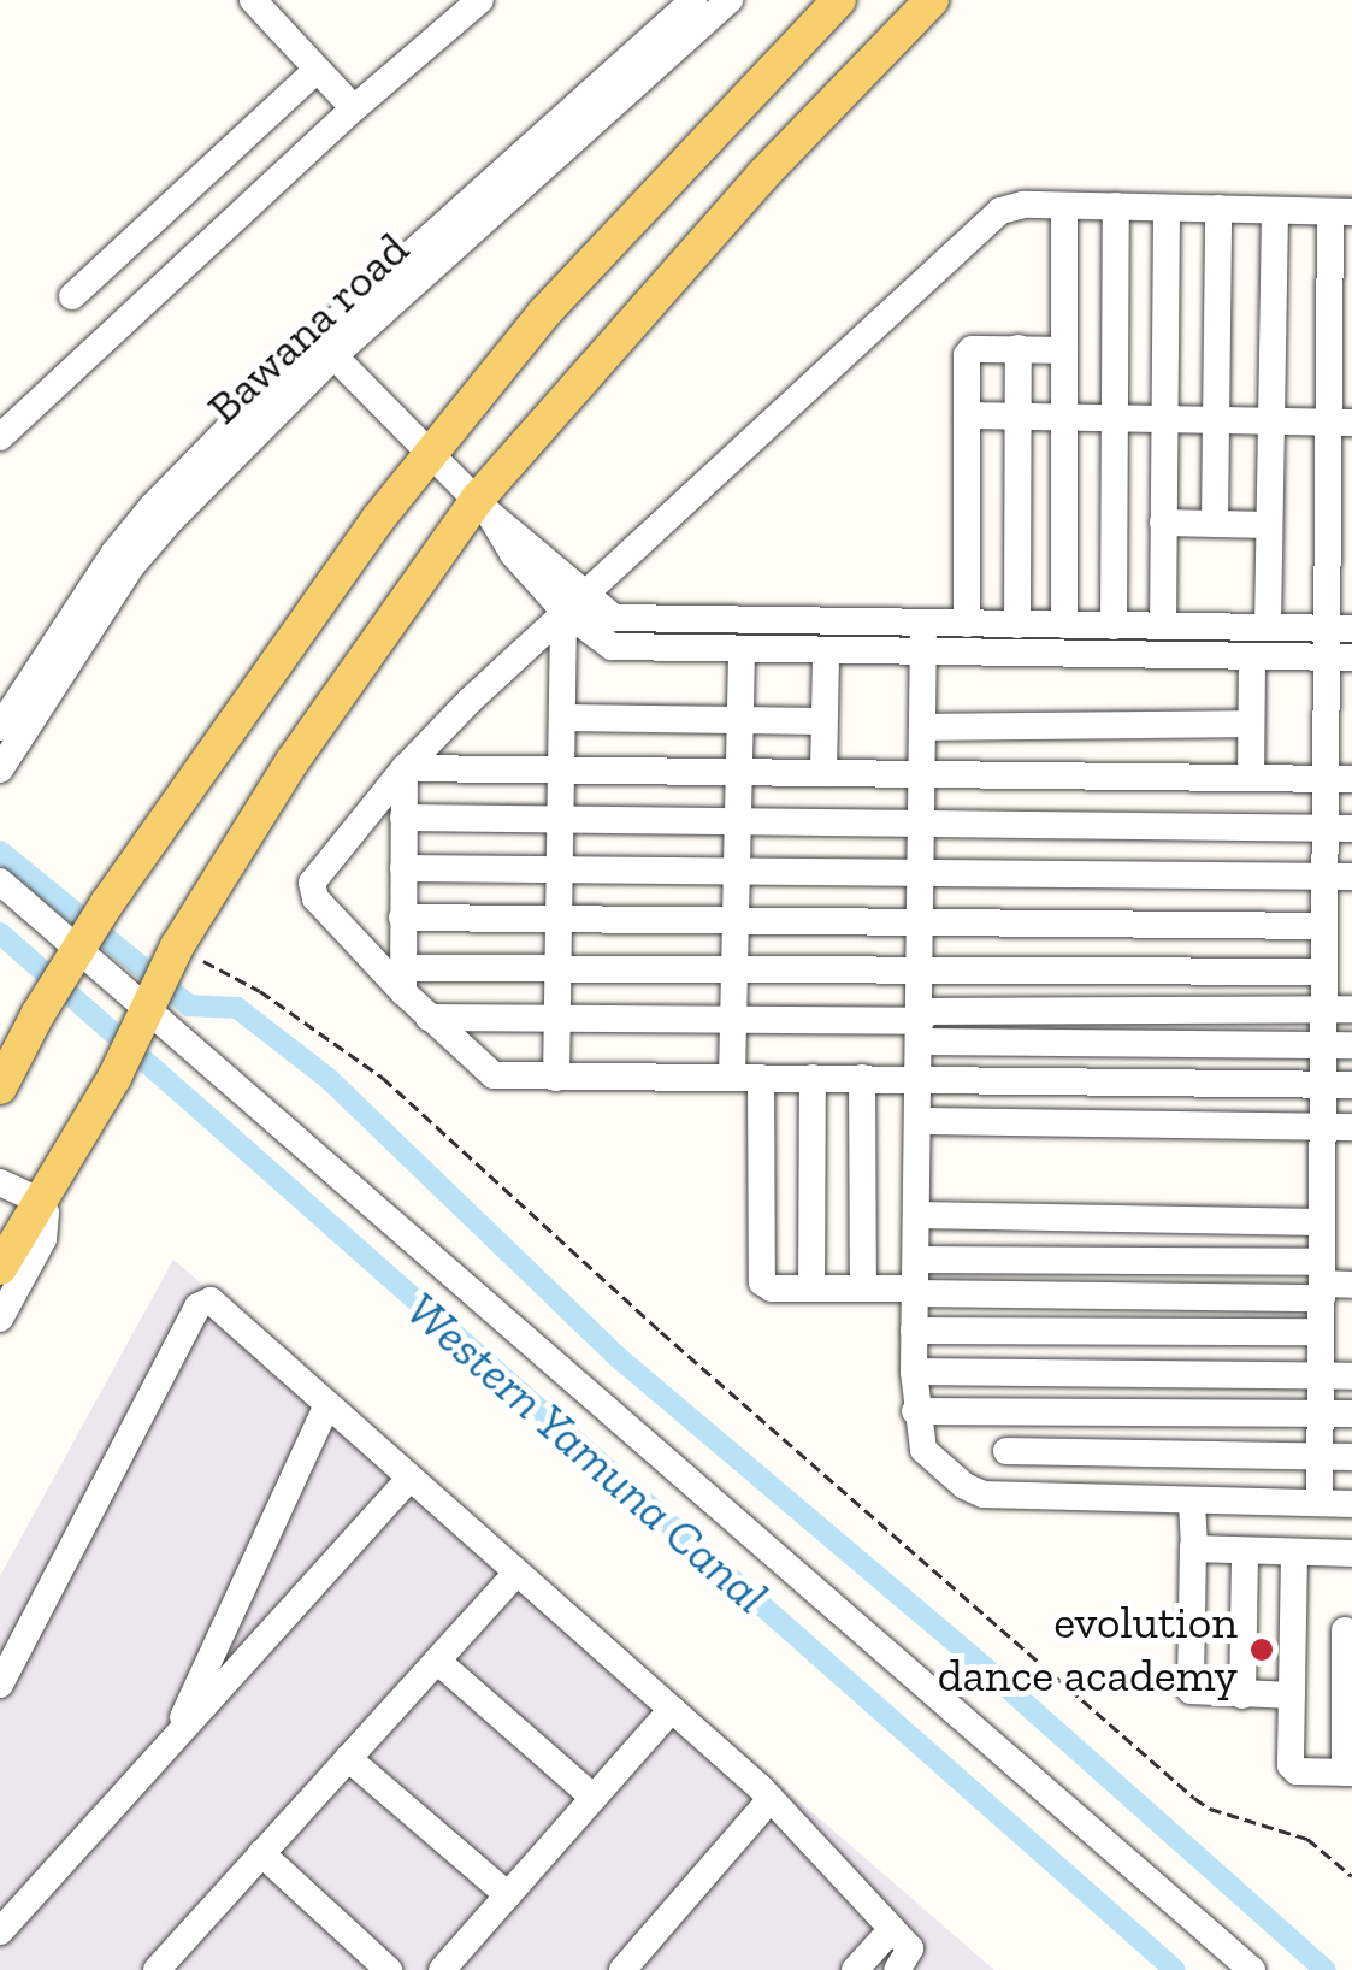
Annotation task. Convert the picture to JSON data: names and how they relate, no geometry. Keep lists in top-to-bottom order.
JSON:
{
  "streets": {
    "street": ["Bawana road"]
  },
  "water": ["Western Yamuna Canal"],
  "places": ["evolution dance academy"]
}
